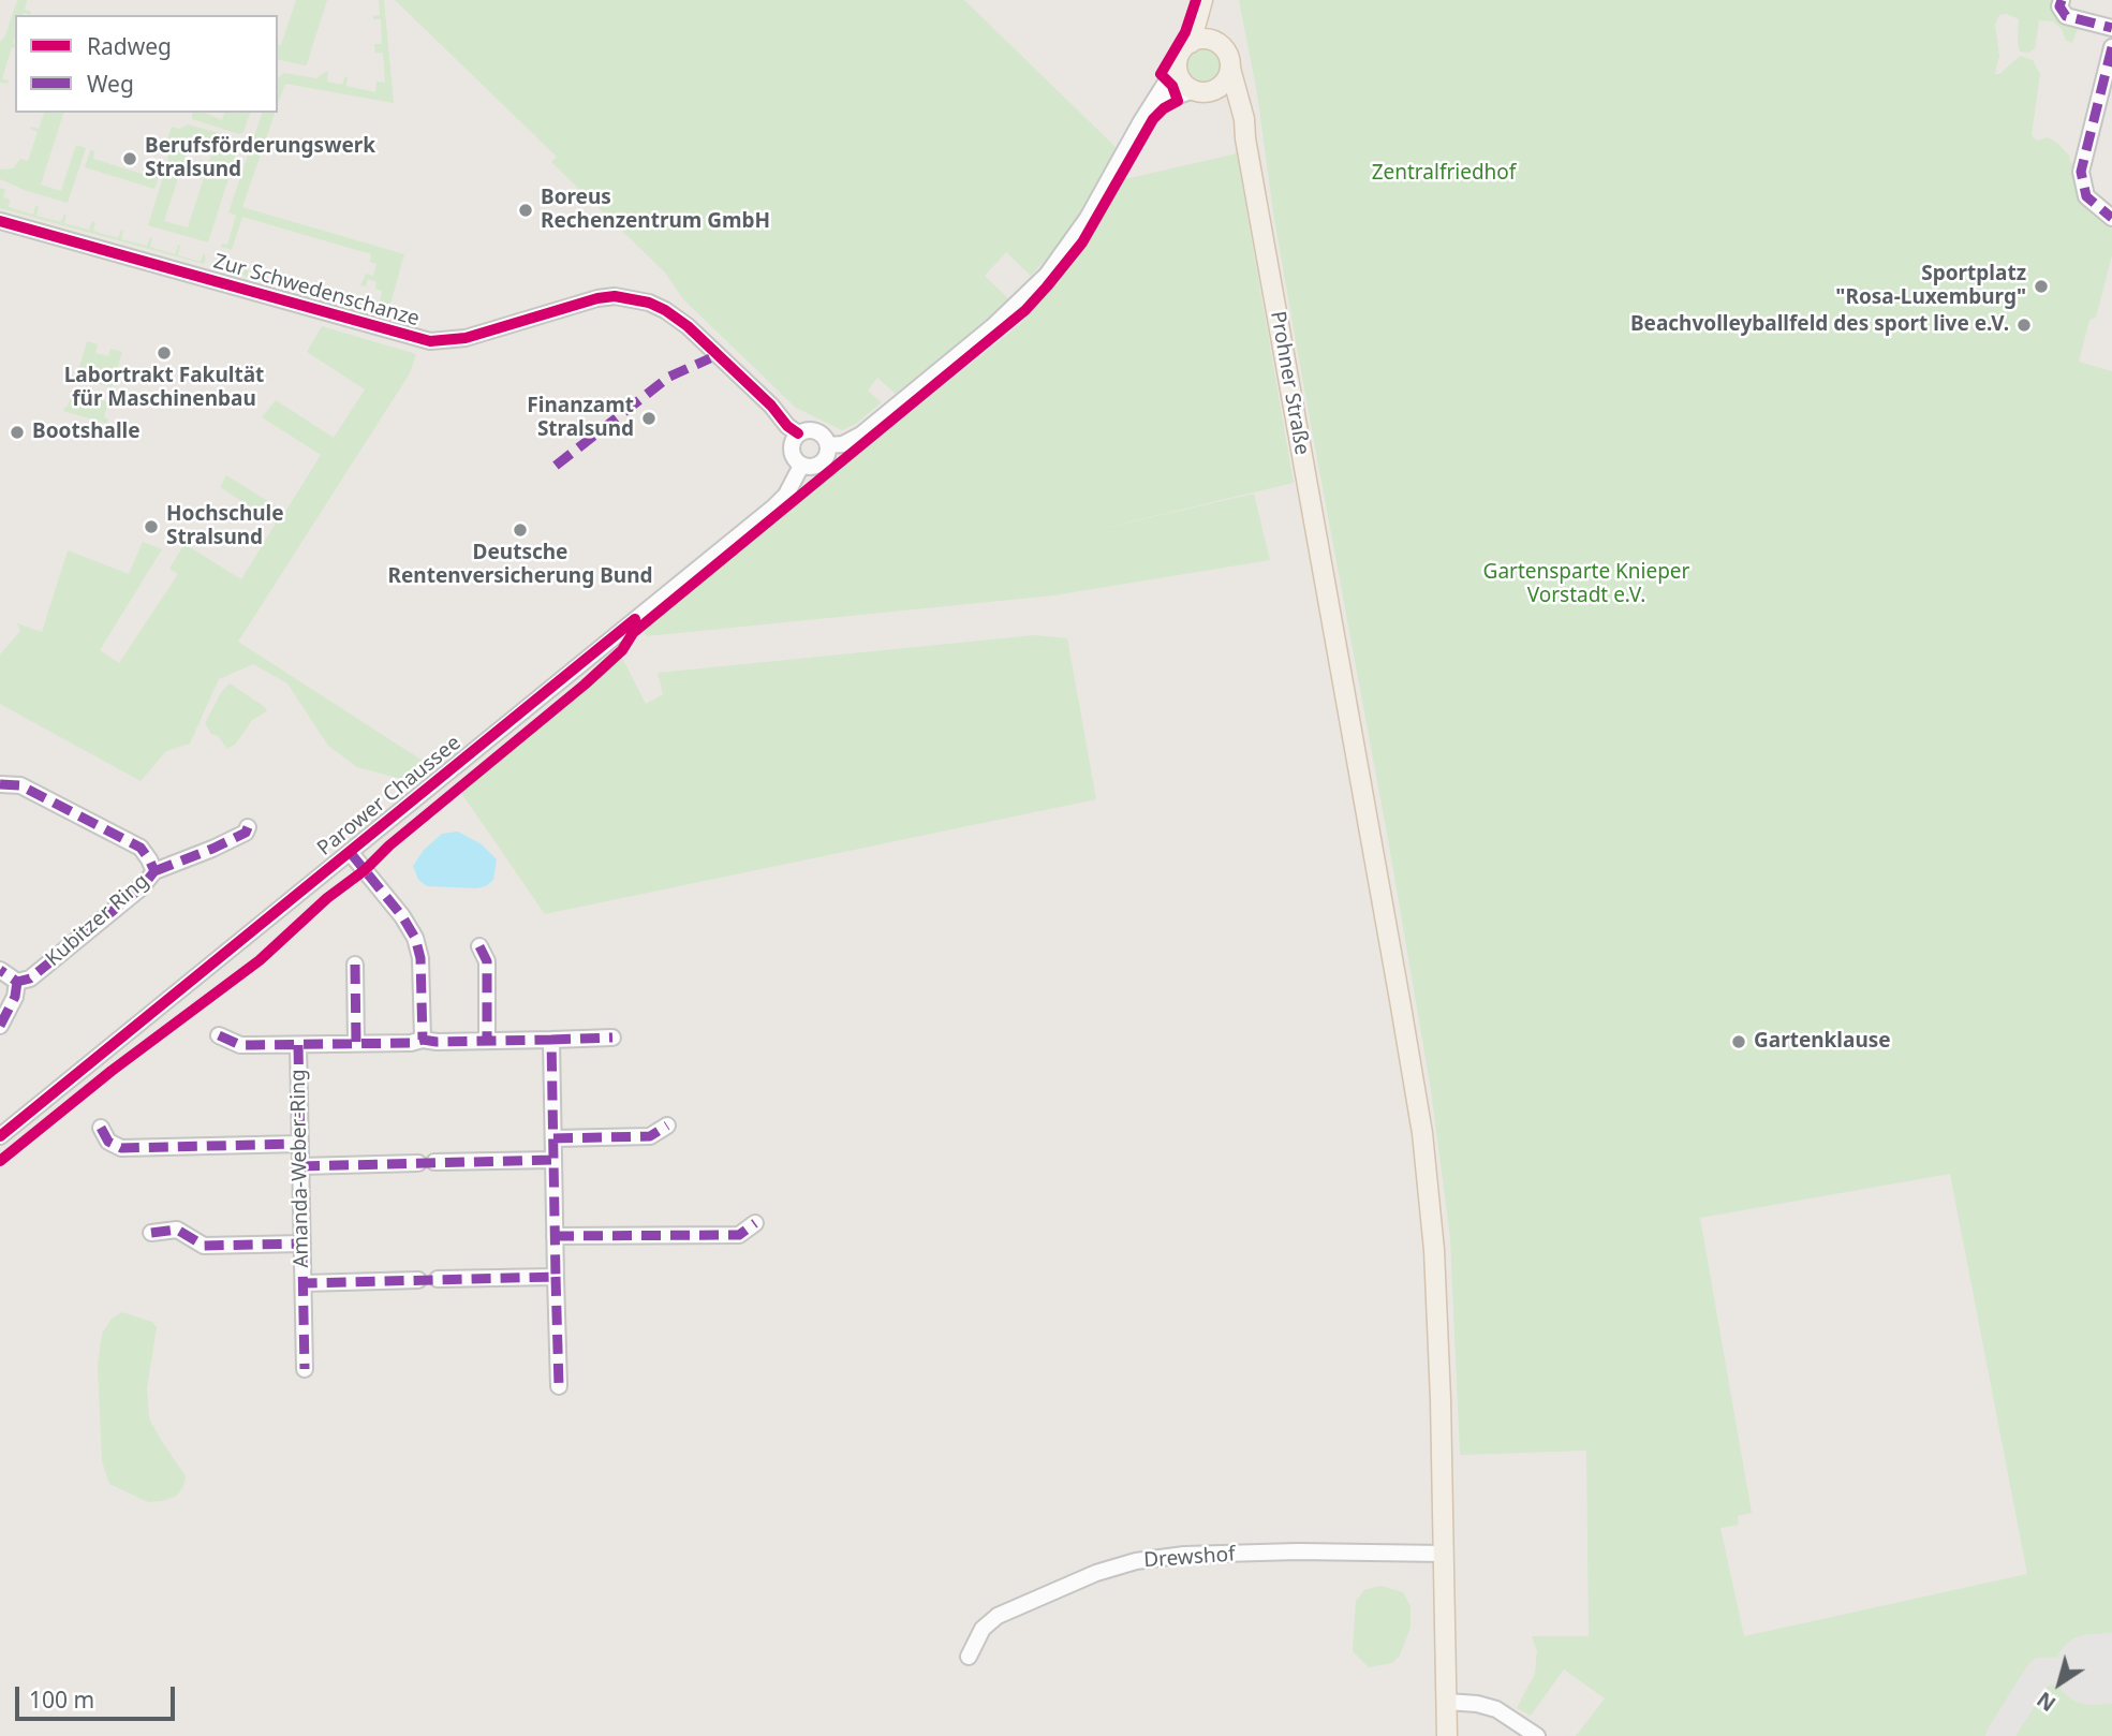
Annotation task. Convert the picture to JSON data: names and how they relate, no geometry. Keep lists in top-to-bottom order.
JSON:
{
  "streets": {
    "main road": ["Prohner Straße", "Parower Chaussee"],
    "street": [
      "Zur Schwedenschanze",
      "Kubitzer Ring",
      "Amanda-Weber-Ring",
      "Drewshof"
    ]
  },
  "crossings": [
    ["Zur Schwedenschanze", "Parower Chaussee"],
    ["Prohner Straße", "Parower Chaussee"],
    ["Prohner Straße", "Drewshof"]
  ],
  "parks": ["Zentralfriedhof", "Gartensparte Knieper Vorstadt e.V."],
  "places": [
    "Berufsförderungswerk Stralsund",
    "Boreus Rechenzentrum GmbH",
    "Sportplatz \"Rosa-Luxemburg\"",
    "Beachvolleyballfeld des sport live e.V.",
    "Labortrakt Fakultät für Maschinenbau",
    "Finanzamt Stralsund",
    "Bootshalle",
    "Hochschule Stralsund",
    "Deutsche Rentenversicherung Bund",
    "Gartenklause"
  ],
  "legend": ["Radweg", "Weg"],
  "scale_bar": "100 m",
  "north": "bottom left"
}
